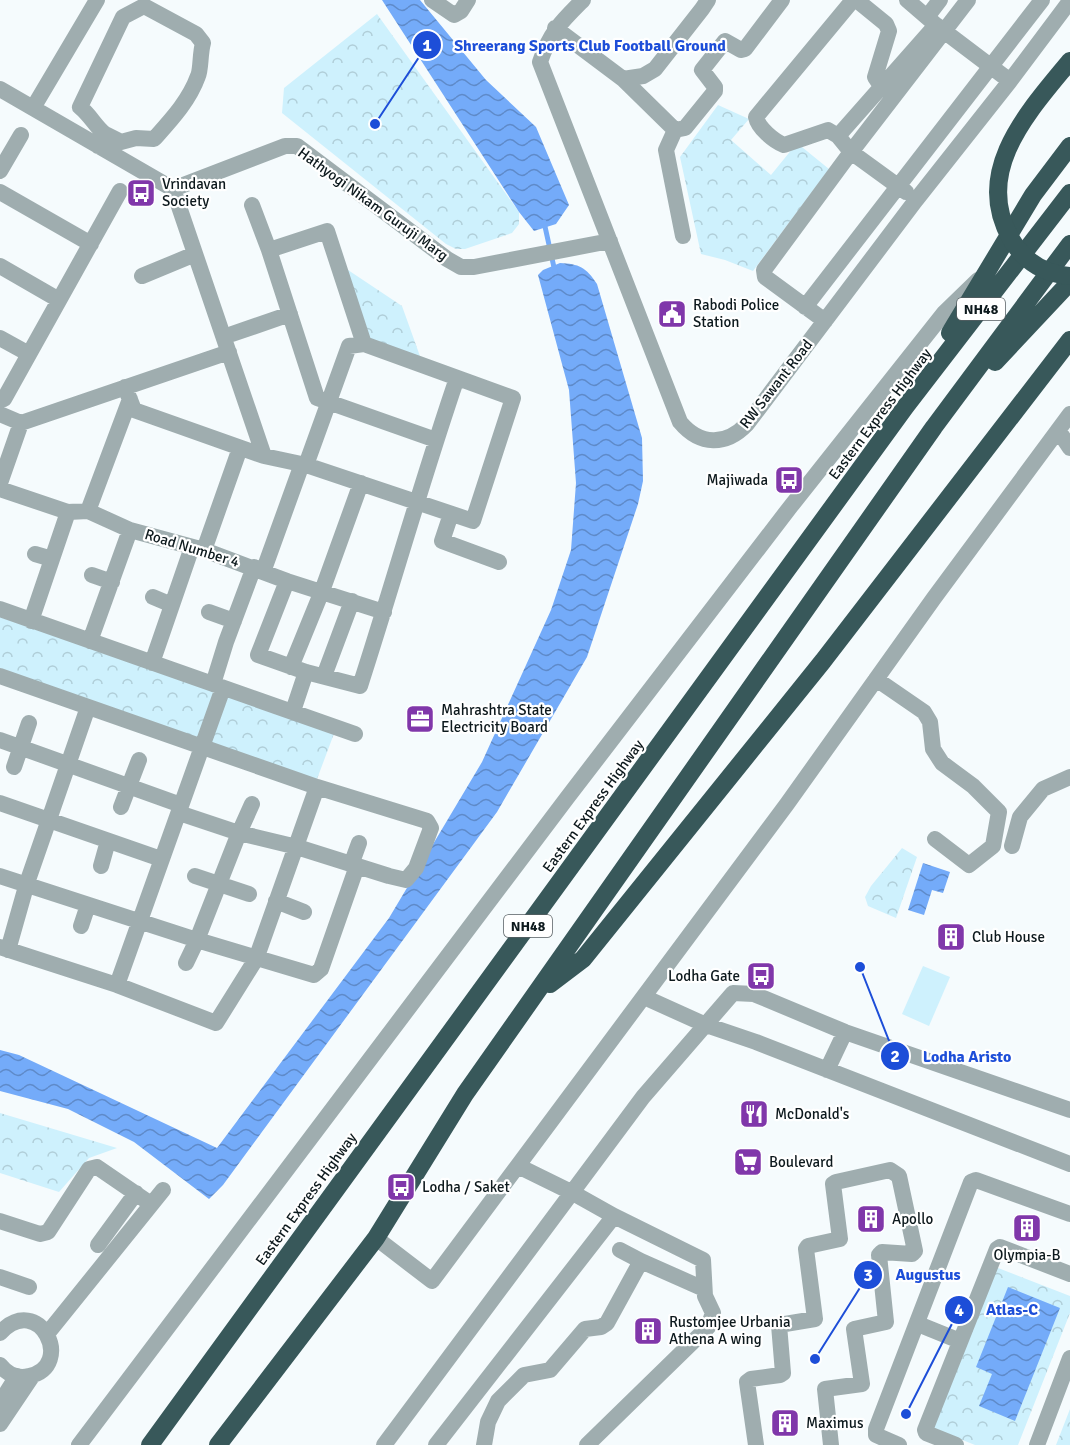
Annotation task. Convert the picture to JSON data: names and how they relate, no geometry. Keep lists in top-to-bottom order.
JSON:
{
  "streets": {
    "highway": ["NH48", "Eastern Express Highway"],
    "street": ["Hathyogi Nikam Guruji Marg", "RW Sawant Road", "Road Number 4"]
  },
  "crossings": [
    ["Hathyogi Nikam Guruji Marg", "RW Sawant Road"]
  ],
  "places": {
    "other": [
      "Shreerang Sports Club Football Ground",
      "Lodha Aristo",
      "Augustus",
      "Atlas-C"
    ],
    "bus stop": [
      "Vrindavan Society",
      "Majiwada",
      "Lodha Gate",
      "Lodha / Saket"
    ],
    "public building": ["Rabodi Police Station"],
    "office": ["Mahrashtra State Electricity Board"],
    "building": [
      "Club House",
      "Apollo",
      "Olympia-B",
      "Rustomjee Urbania Athena A wing",
      "Maximus"
    ],
    "restaurant": ["McDonald's"],
    "supermarket": ["Boulevard"]
  }
}
